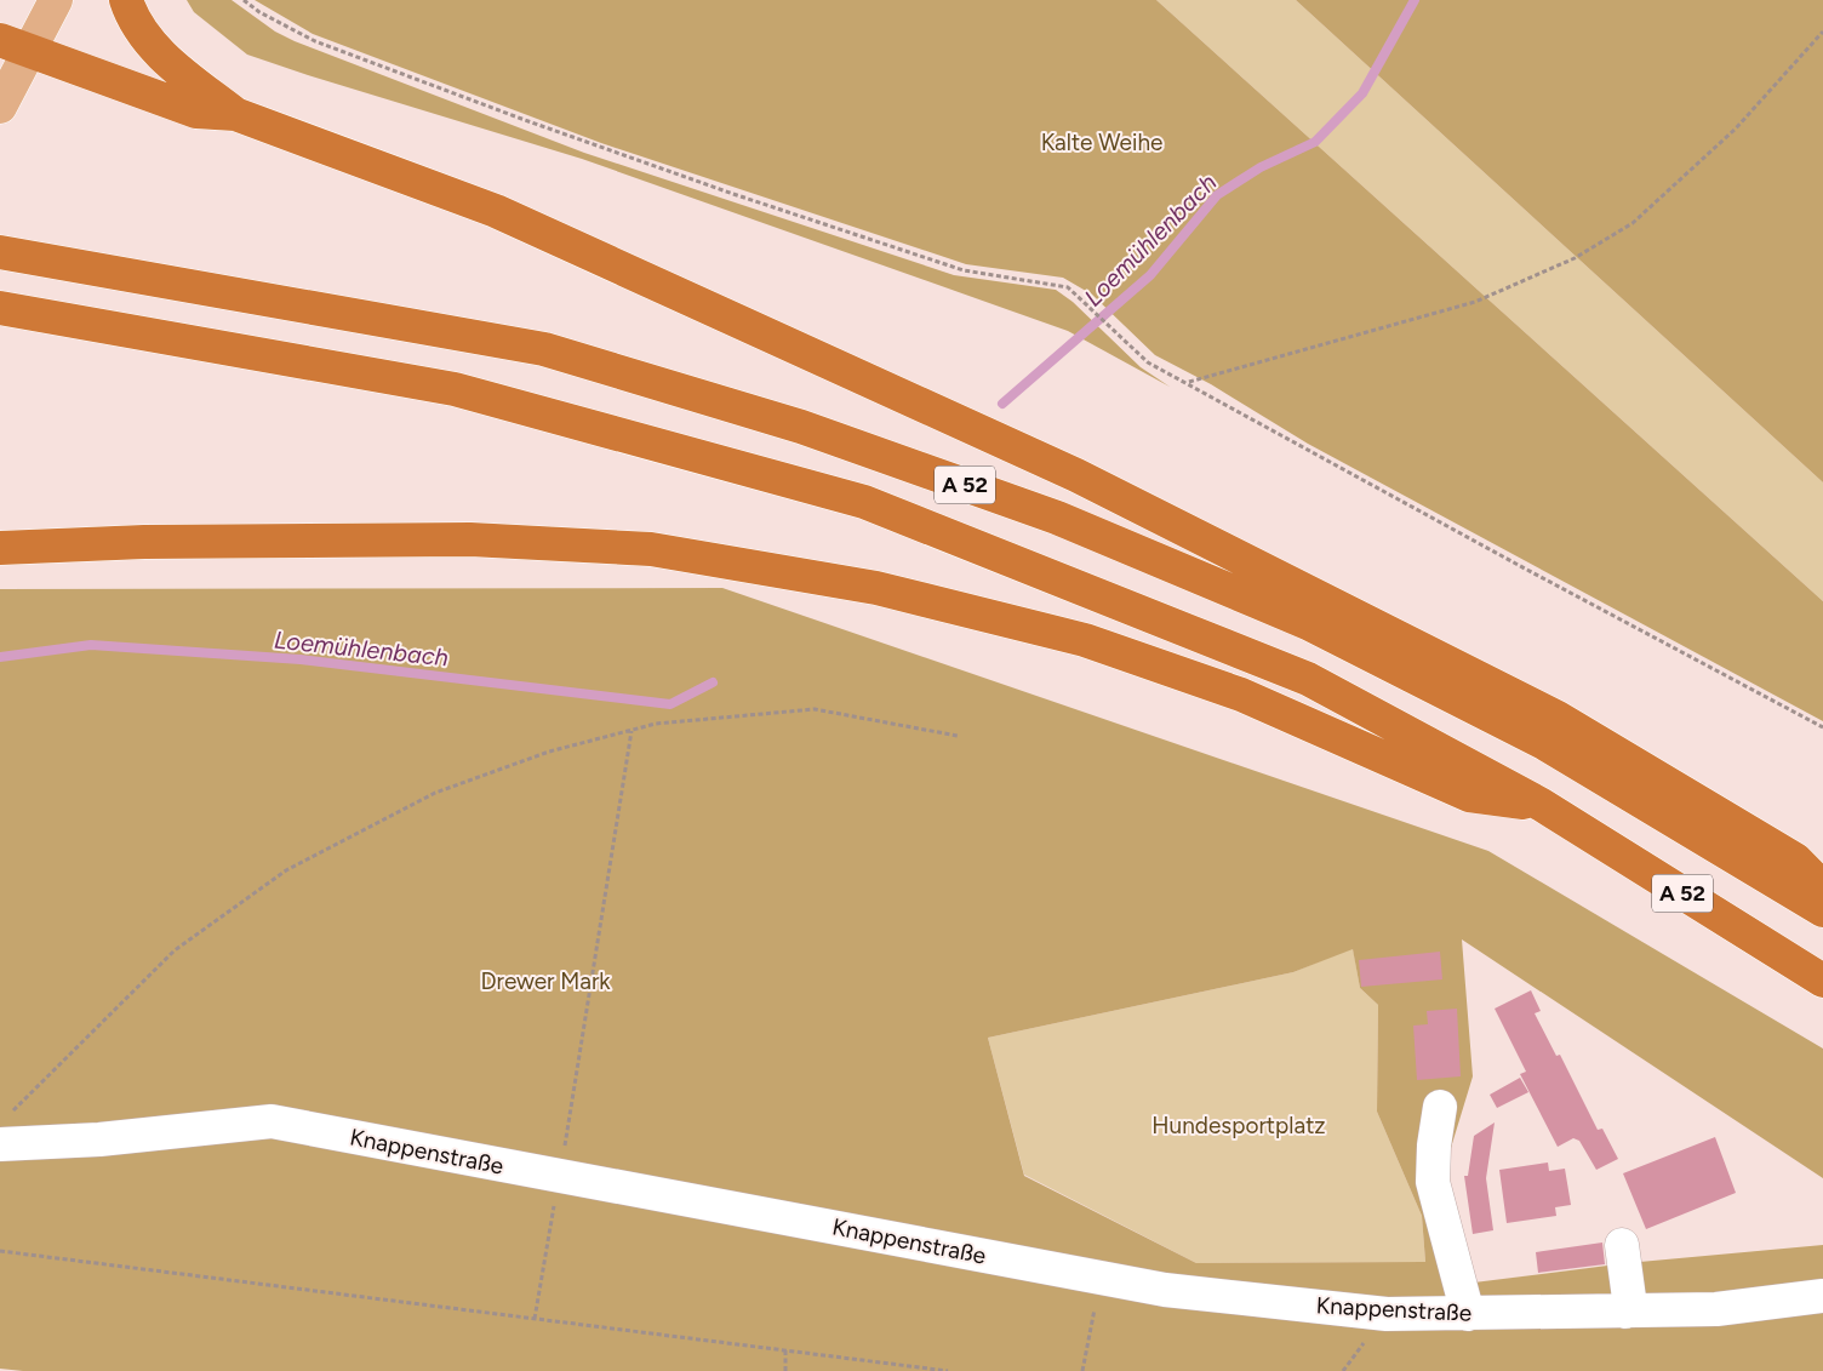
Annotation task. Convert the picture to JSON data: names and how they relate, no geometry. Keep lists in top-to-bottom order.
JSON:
{
  "streets": {
    "highway": ["A 52"],
    "lane": ["Knappenstraße"]
  },
  "water": ["Loemühlenbach"],
  "parks": ["Kalte Weihe", "Drewer Mark", "Hundesportplatz"]
}
